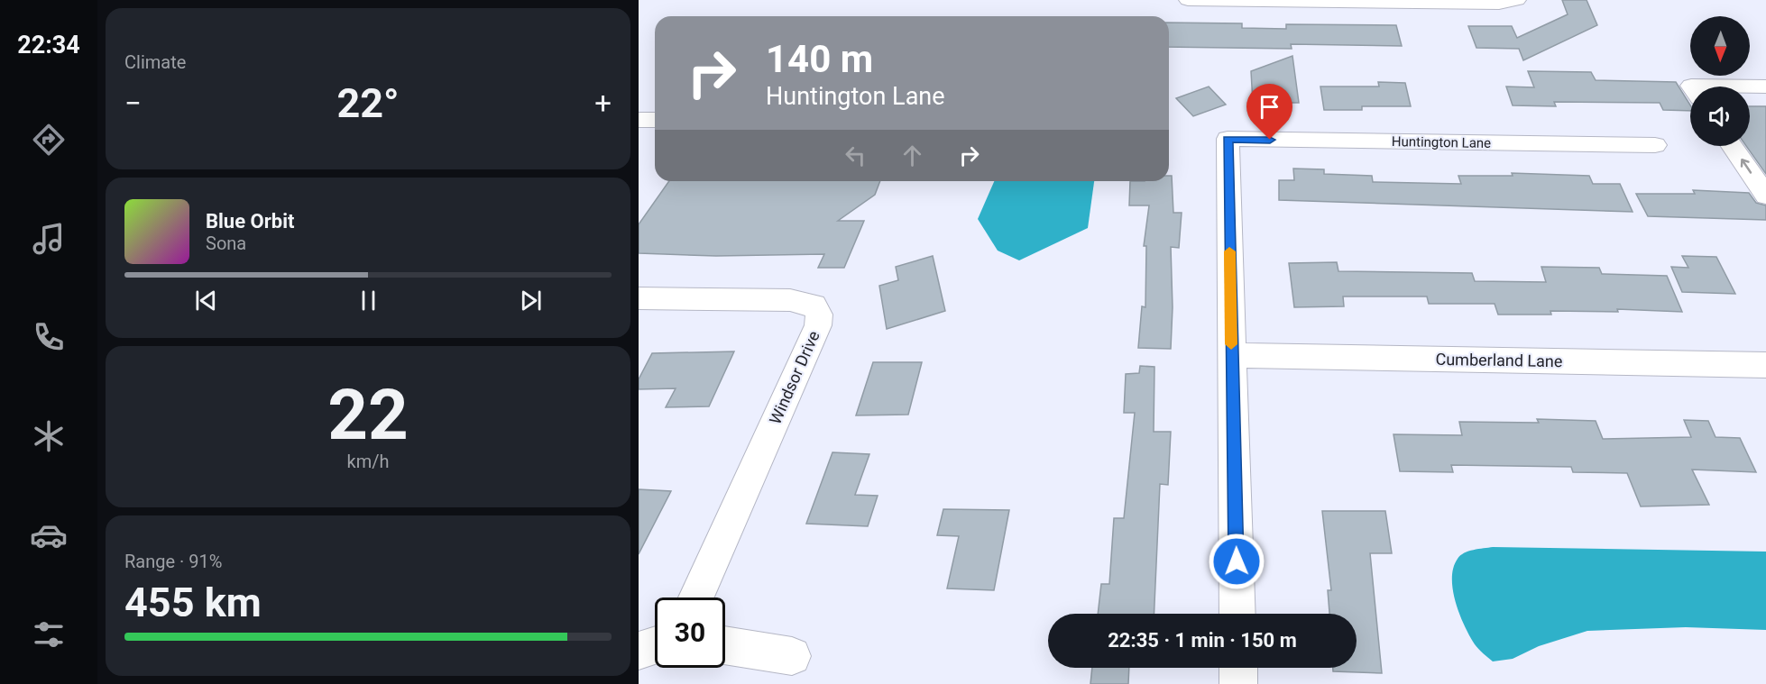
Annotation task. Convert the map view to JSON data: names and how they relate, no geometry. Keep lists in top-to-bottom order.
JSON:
{
  "streets": {
    "street": ["Huntington Lane", "Cumberland Lane", "Windsor Drive"]
  },
  "crossings": [
    ["Huntington Lane", "Cumberland Lane"]
  ],
  "north": "bottom",
  "page": {
    "tabs": "22:34",
    "tile": [
      "Climate",
      ["22", "km/h"],
      ["Range · 91%", "455 km"]
    ],
    "turn": ["140 m", "Huntington Lane"],
    "heat": ["−", "22°", "+"],
    "song": ["Blue Orbit", "Sona"],
    "limit": "30",
    "trip": "22:35 · 1 min · 150 m"
  }
}
